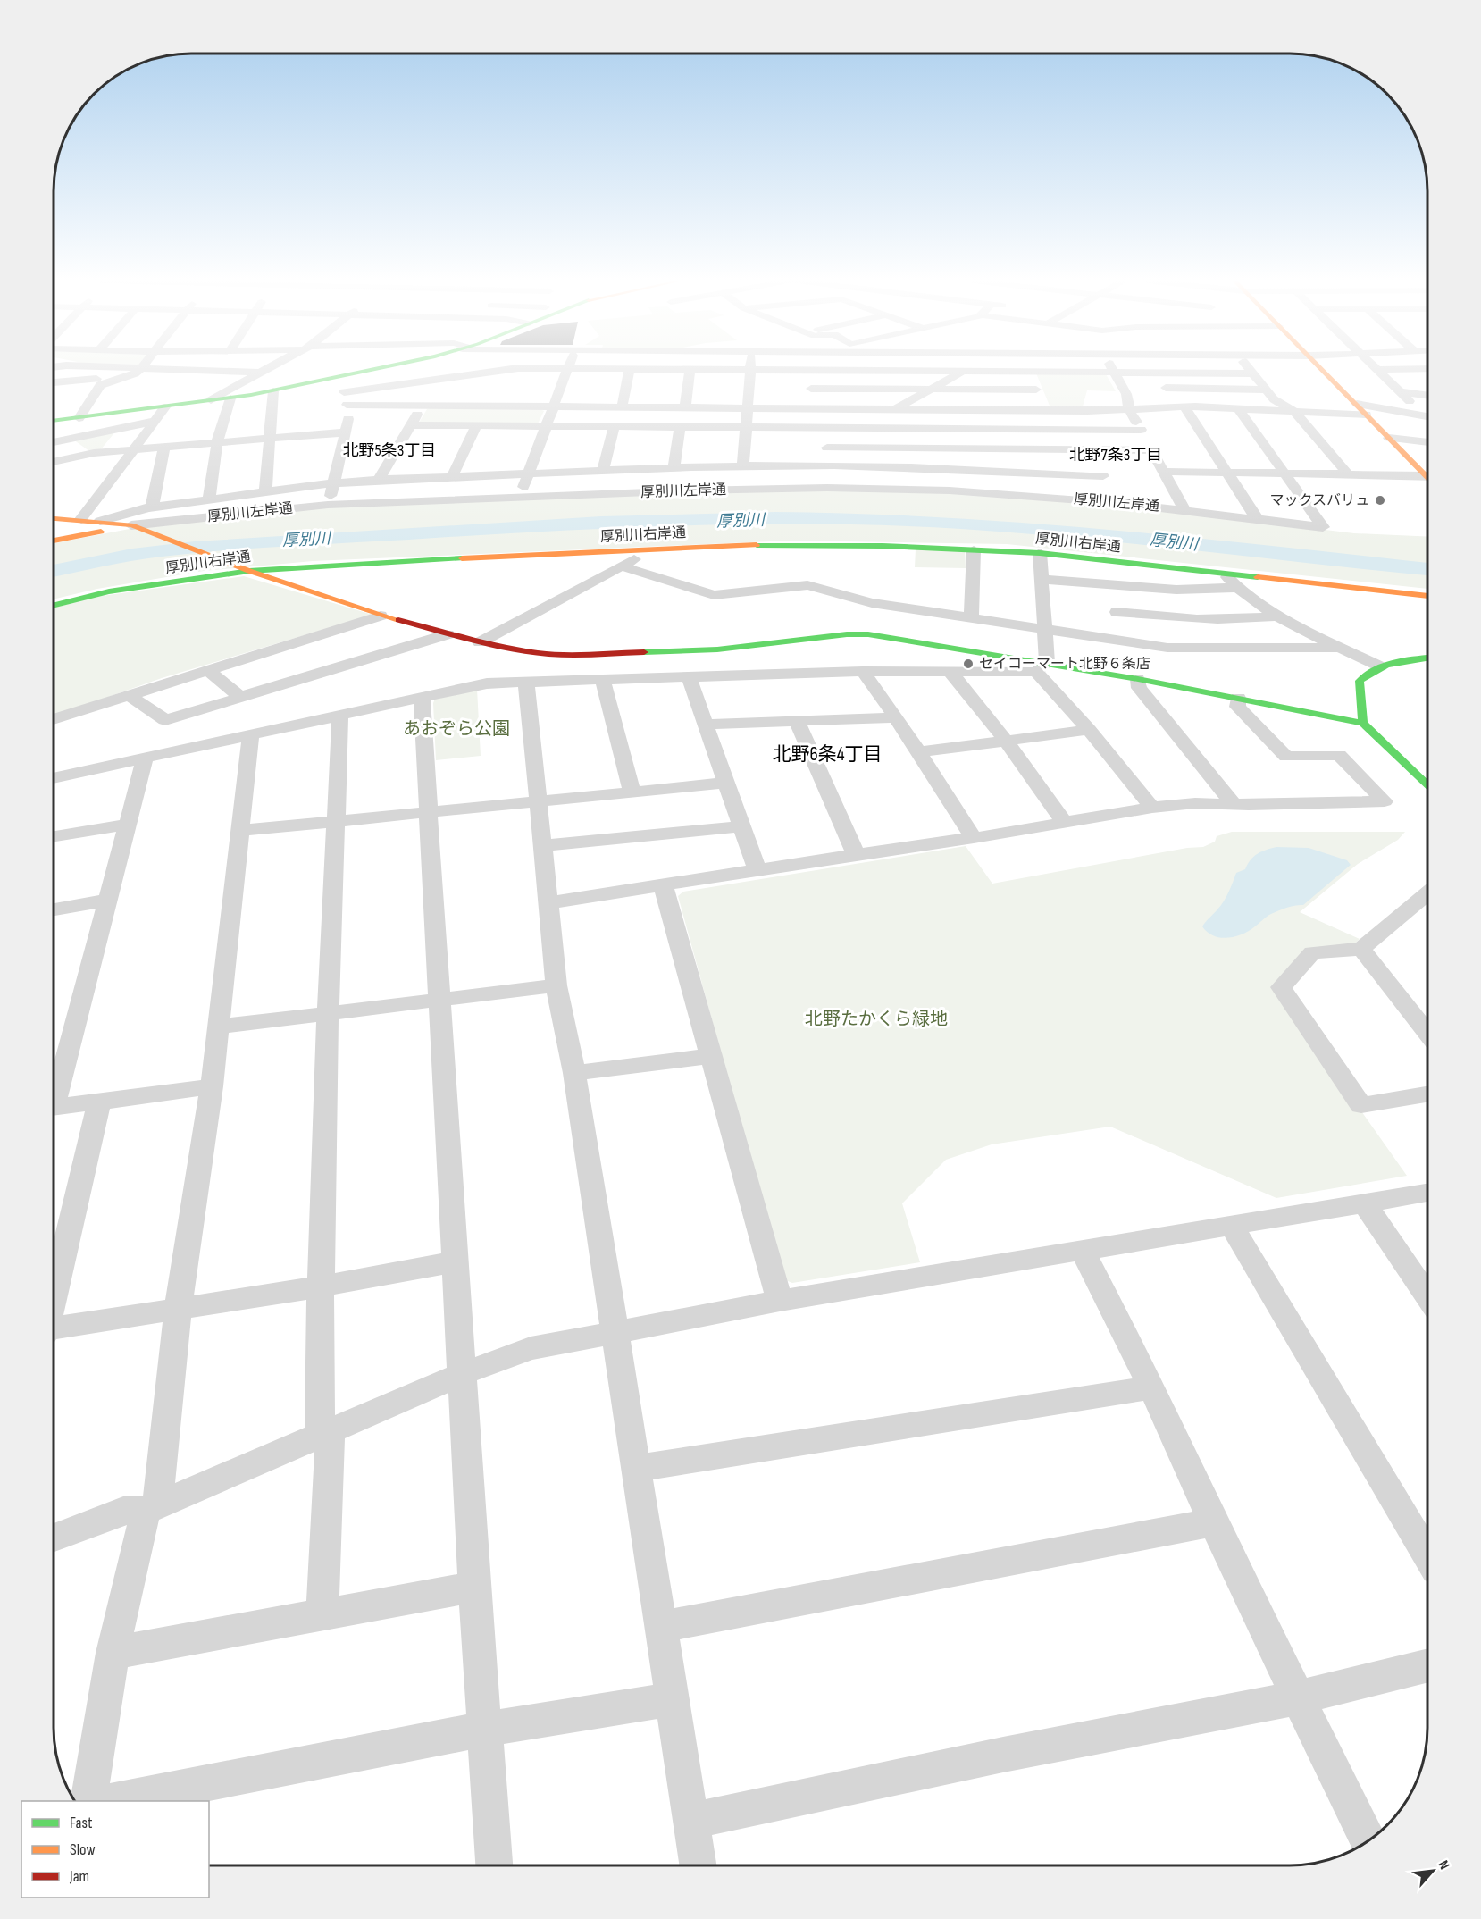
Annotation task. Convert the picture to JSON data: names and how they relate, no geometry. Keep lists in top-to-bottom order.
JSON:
{
  "streets": {
    "street": ["厚別川左岸通", "厚別川右岸通"]
  },
  "districts": ["北野5条3丁目", "北野7条3丁目", "北野6条4丁目"],
  "water": ["厚別川"],
  "parks": ["あおぞら公園", "北野たかくら緑地"],
  "places": ["マックスバリュ", "セイコーマート北野６条店"],
  "legend": ["Fast", "Slow", "Jam"],
  "north": "top right"
}
